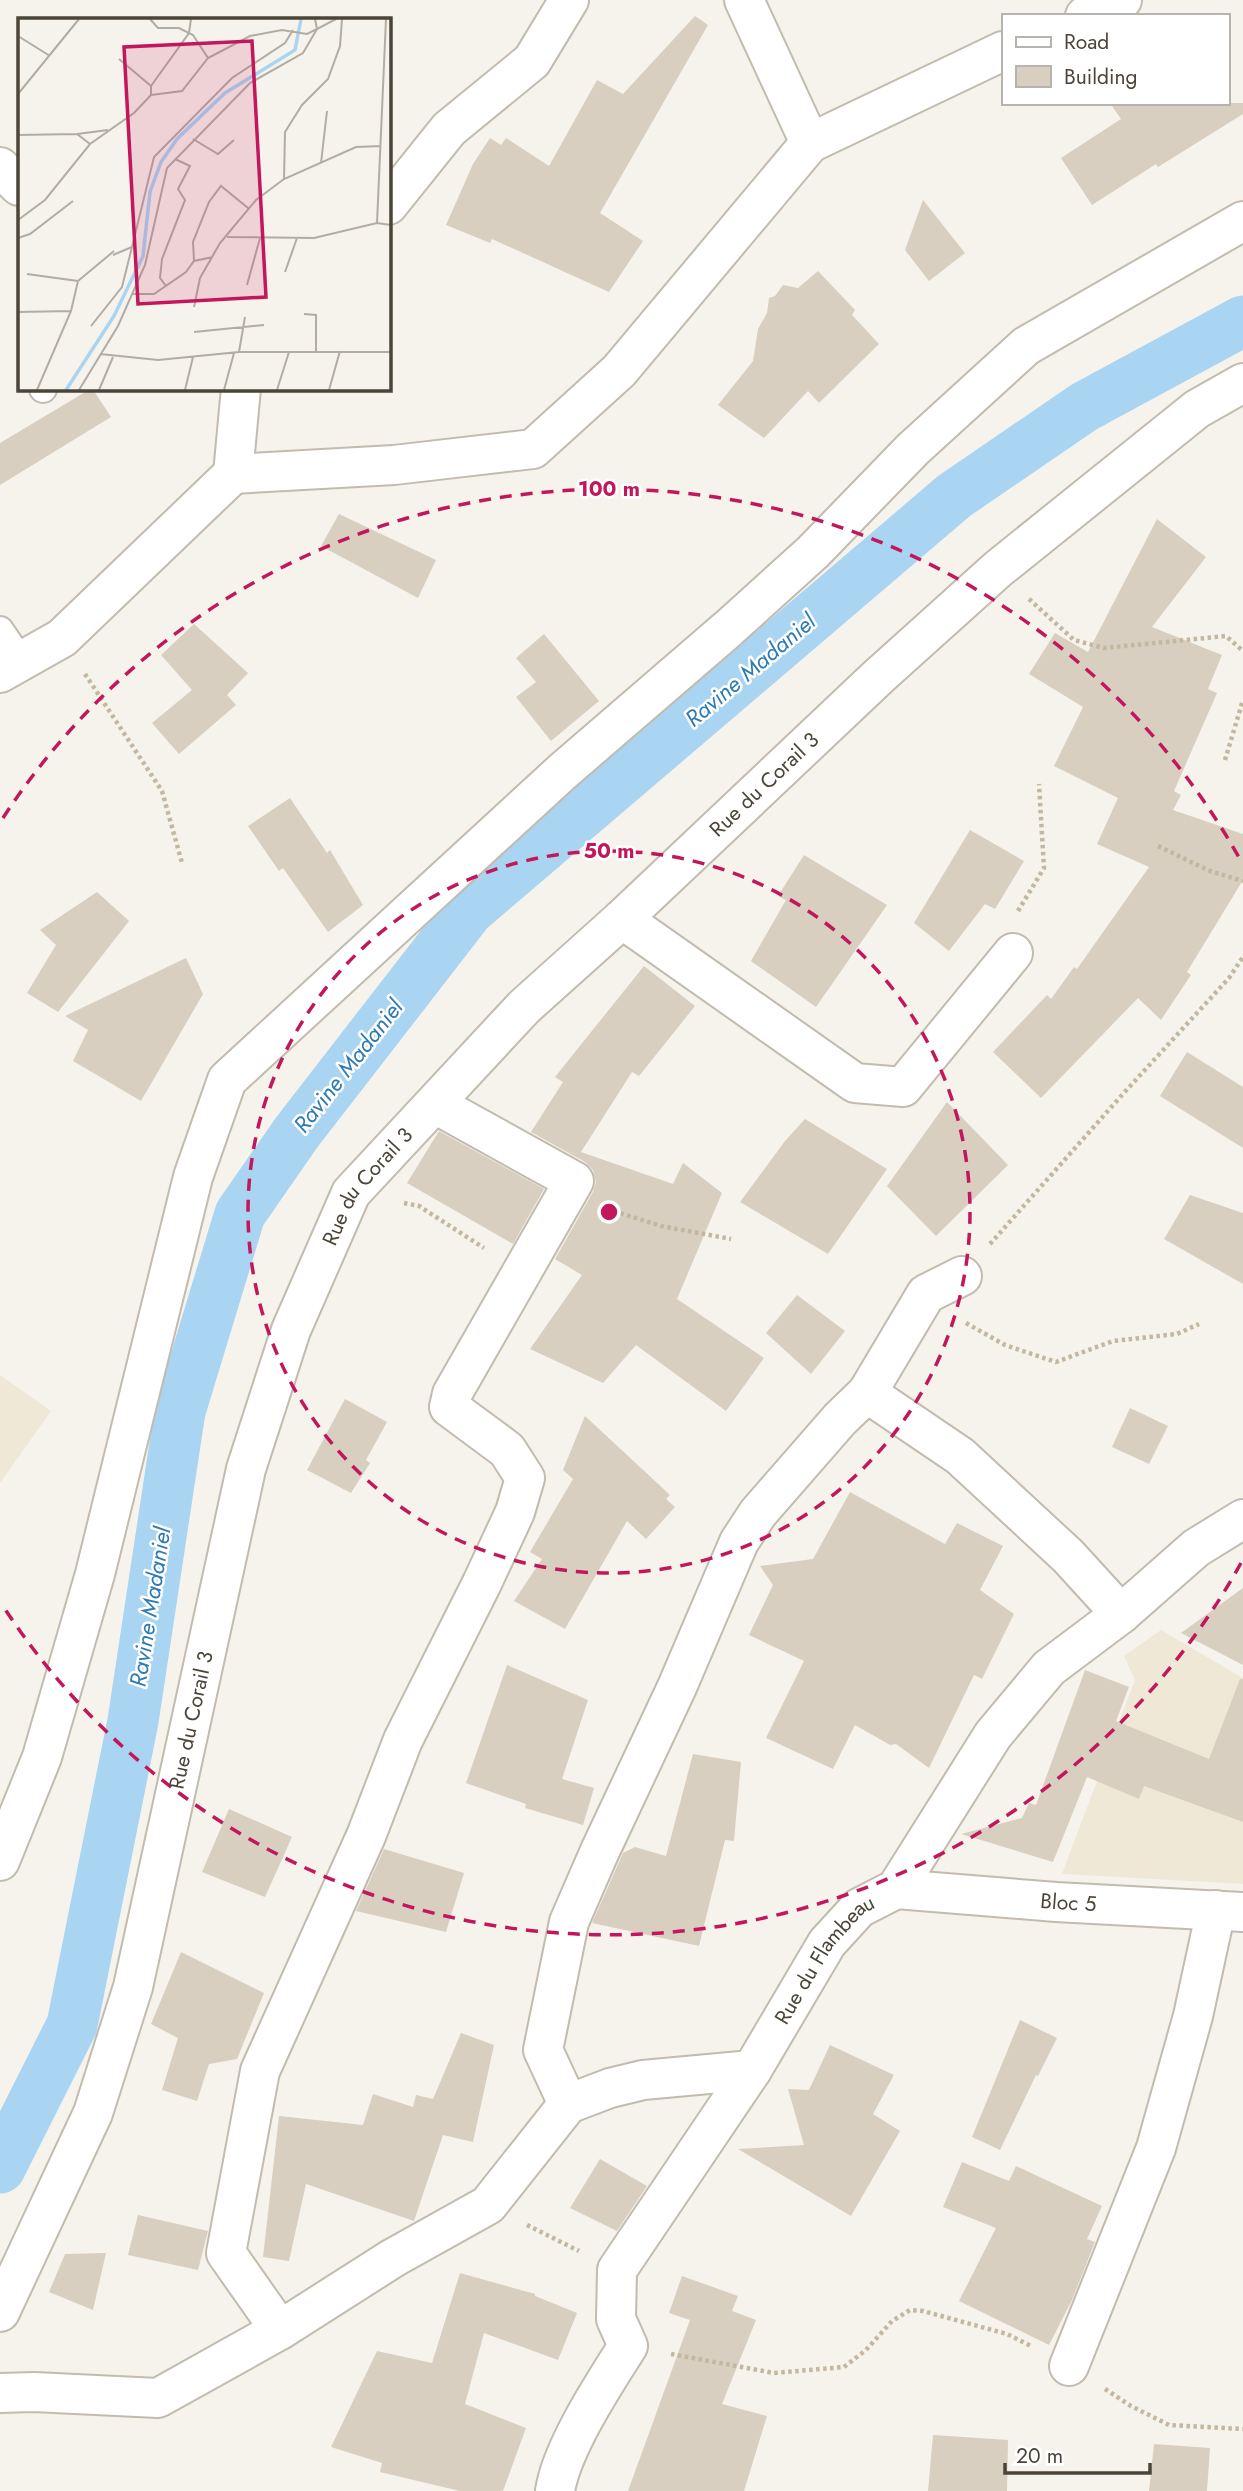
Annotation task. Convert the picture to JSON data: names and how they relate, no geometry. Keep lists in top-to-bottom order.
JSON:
{
  "streets": {
    "street": ["Rue du Corail 3", "Bloc 5", "Rue du Flambeau"]
  },
  "crossings": [
    ["Bloc 5", "Rue du Flambeau"]
  ],
  "water": ["Ravine Madaniel"],
  "legend": ["Road", "Building"],
  "scale_bar": "20 m",
  "rings": ["100 m", "50 m"]
}
